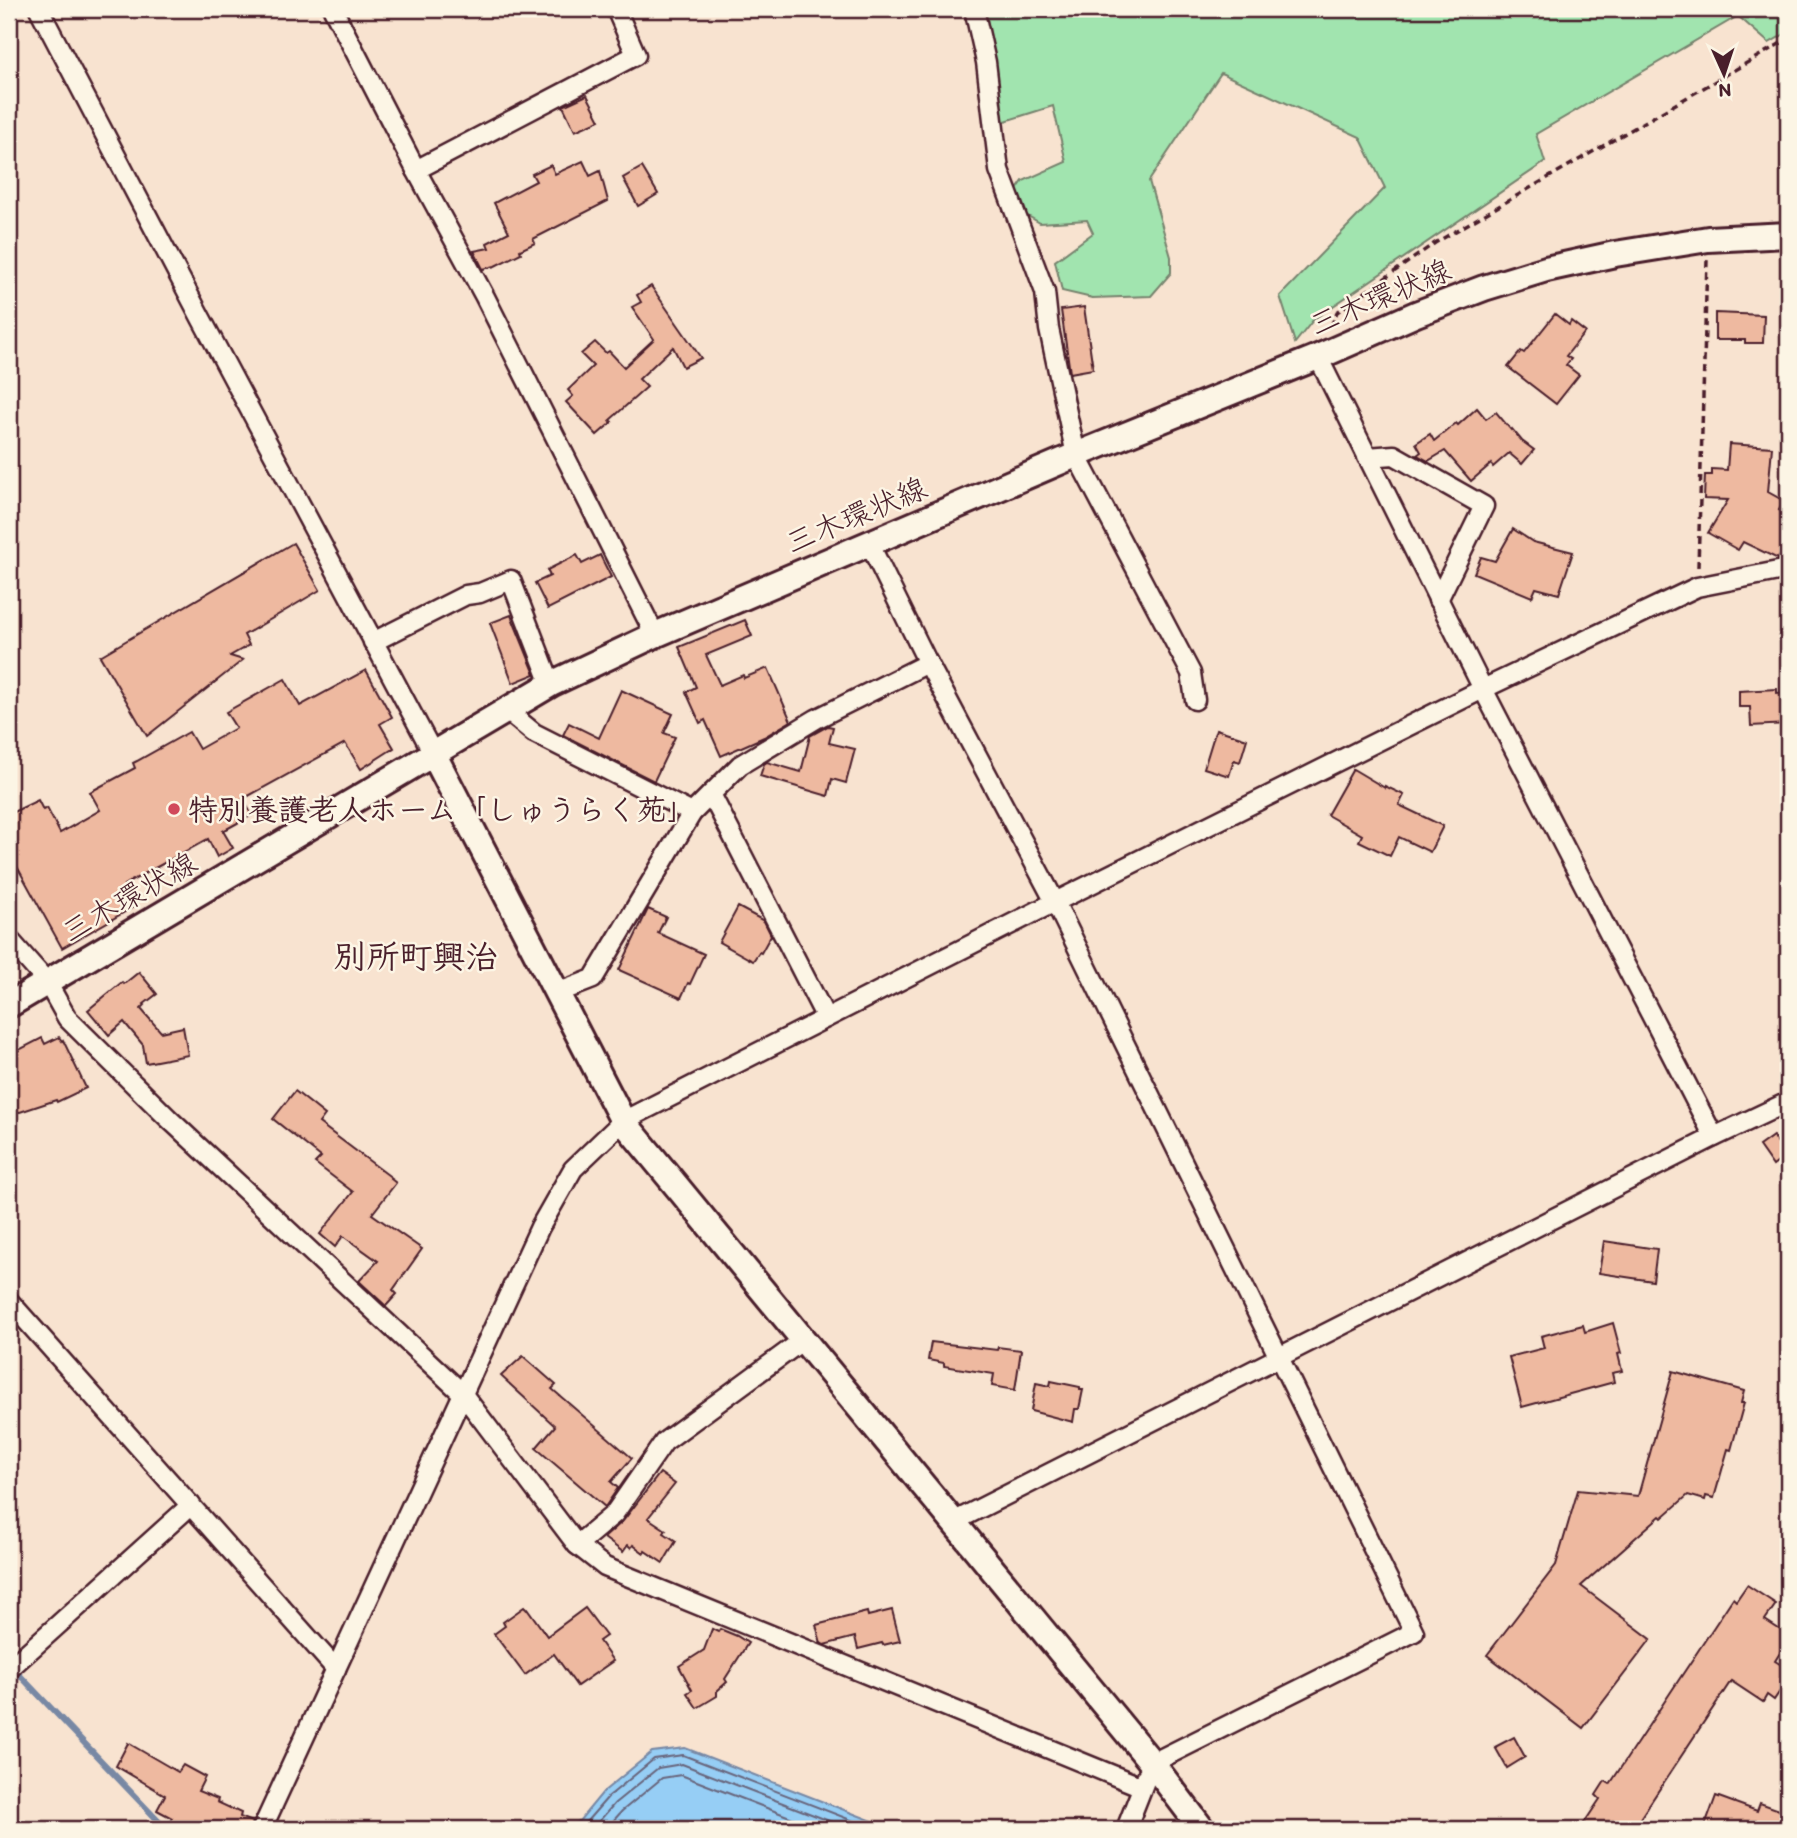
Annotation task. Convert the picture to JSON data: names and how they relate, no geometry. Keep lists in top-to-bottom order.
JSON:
{
  "streets": {
    "main road": ["三木環状線"]
  },
  "districts": ["別所町興治"],
  "places": ["特別養護老人ホーム「しゅうらく苑」"],
  "north": "bottom"
}
